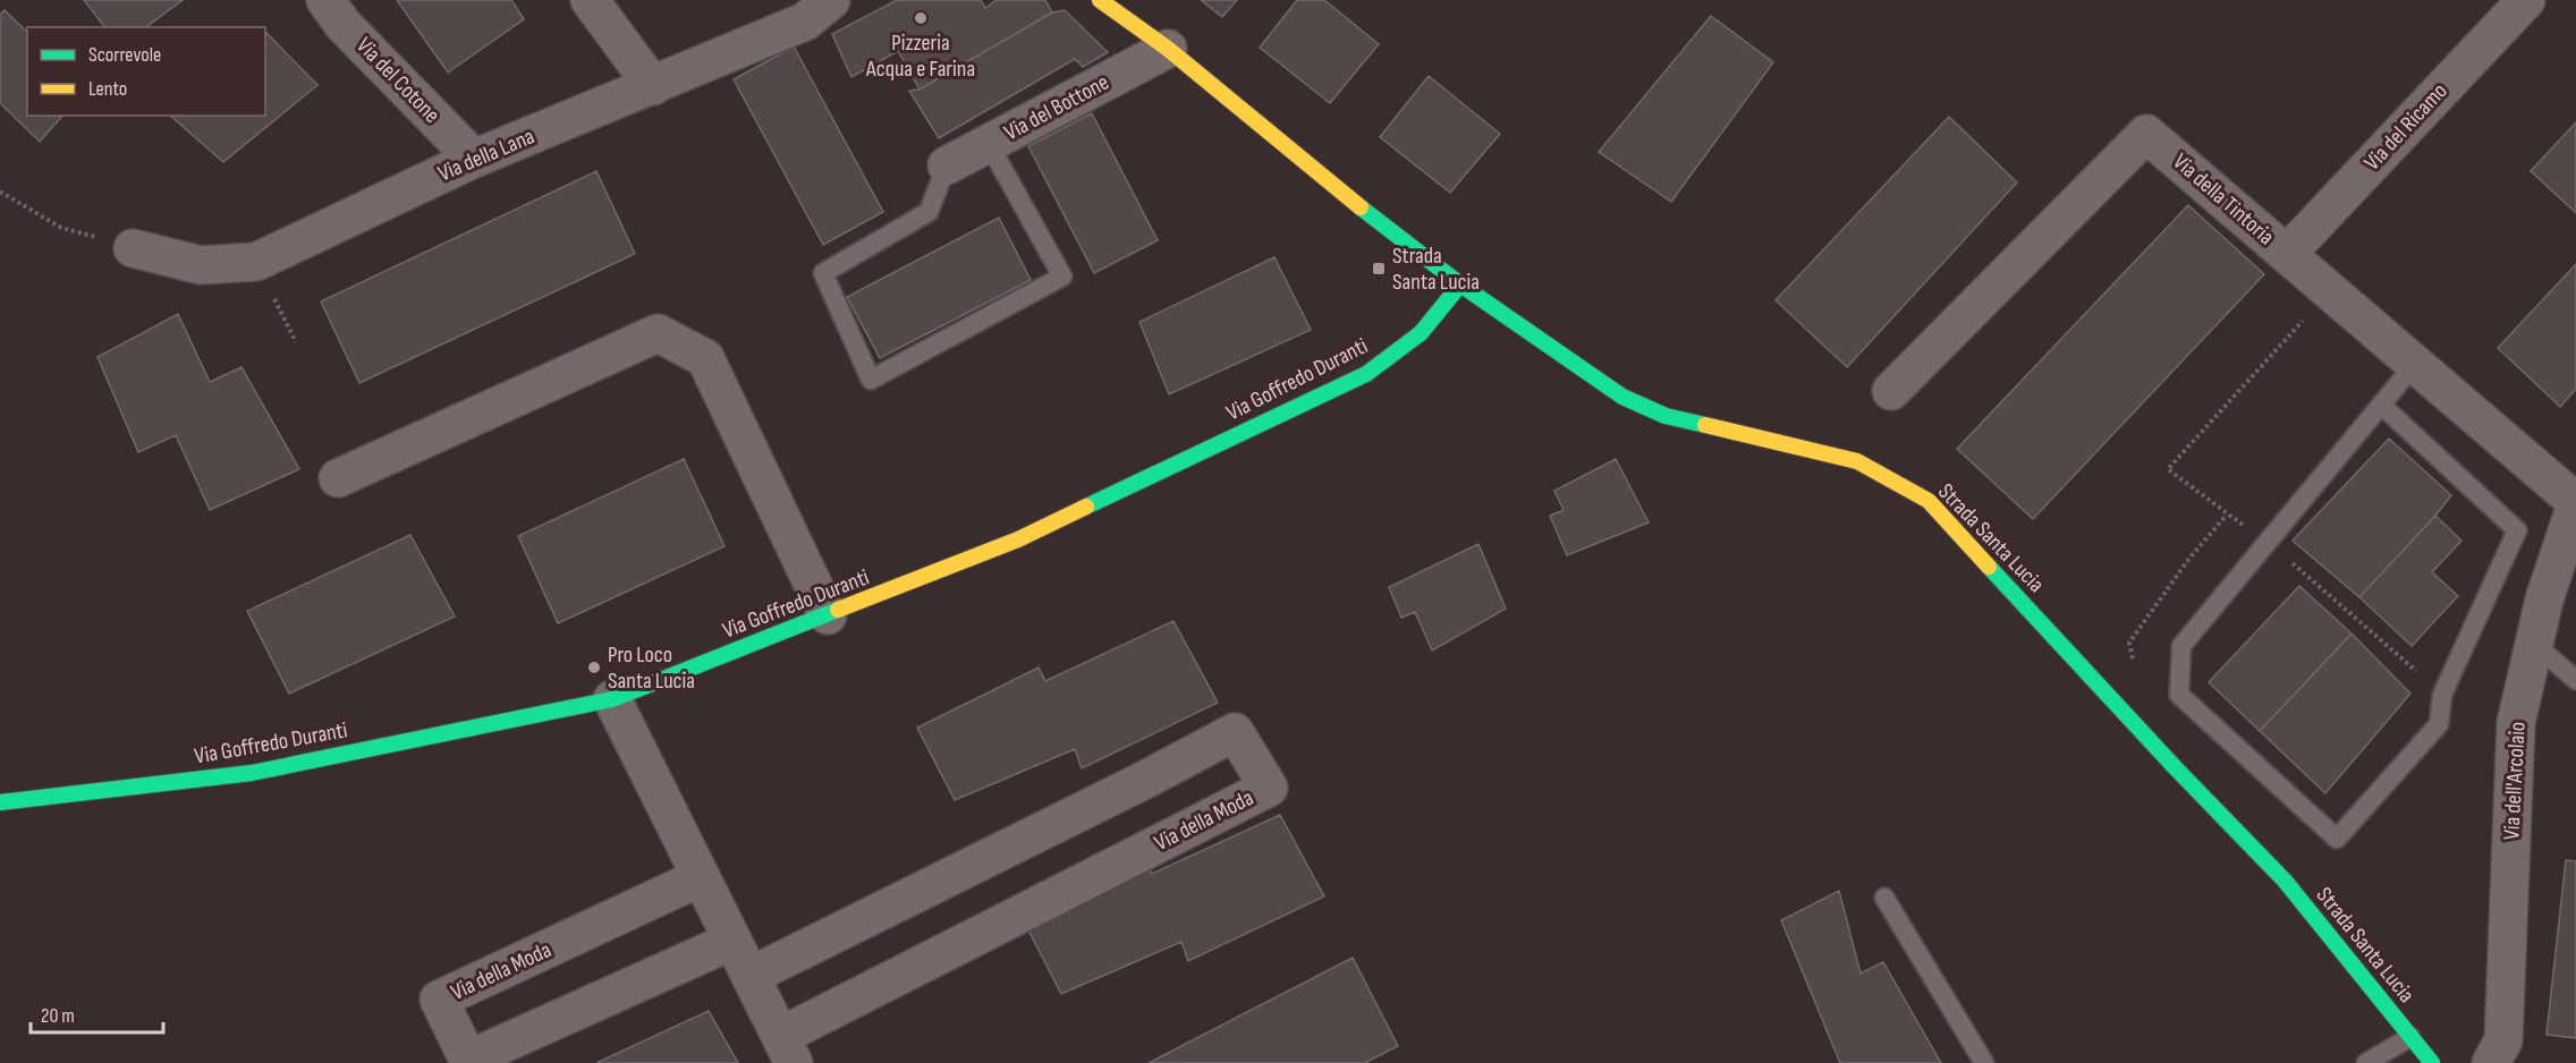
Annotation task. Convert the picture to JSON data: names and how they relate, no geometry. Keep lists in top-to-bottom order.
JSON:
{
  "streets": {
    "street": [
      "Via del Cotone",
      "Via del Bottone",
      "Via del Ricamo",
      "Via della Lana",
      "Via della Tintoria",
      "Via Goffredo Duranti",
      "Strada Santa Lucia",
      "Via dell'Arcolaio",
      "Via della Moda"
    ]
  },
  "crossings": [
    ["Via del Cotone", "Via della Lana"],
    ["Via del Bottone", "Strada Santa Lucia"],
    ["Via del Ricamo", "Via della Tintoria"],
    ["Via della Tintoria", "Via dell'Arcolaio"],
    ["Via Goffredo Duranti", "Strada Santa Lucia"],
    ["Via Goffredo Duranti", "Via della Moda"]
  ],
  "places": {
    "other": ["Pizzeria Acqua e Farina", "Pro Loco Santa Lucia"],
    "transit": ["Strada Santa Lucia"]
  },
  "legend": ["Scorrevole", "Lento"],
  "scale_bar": "20 m"
}
